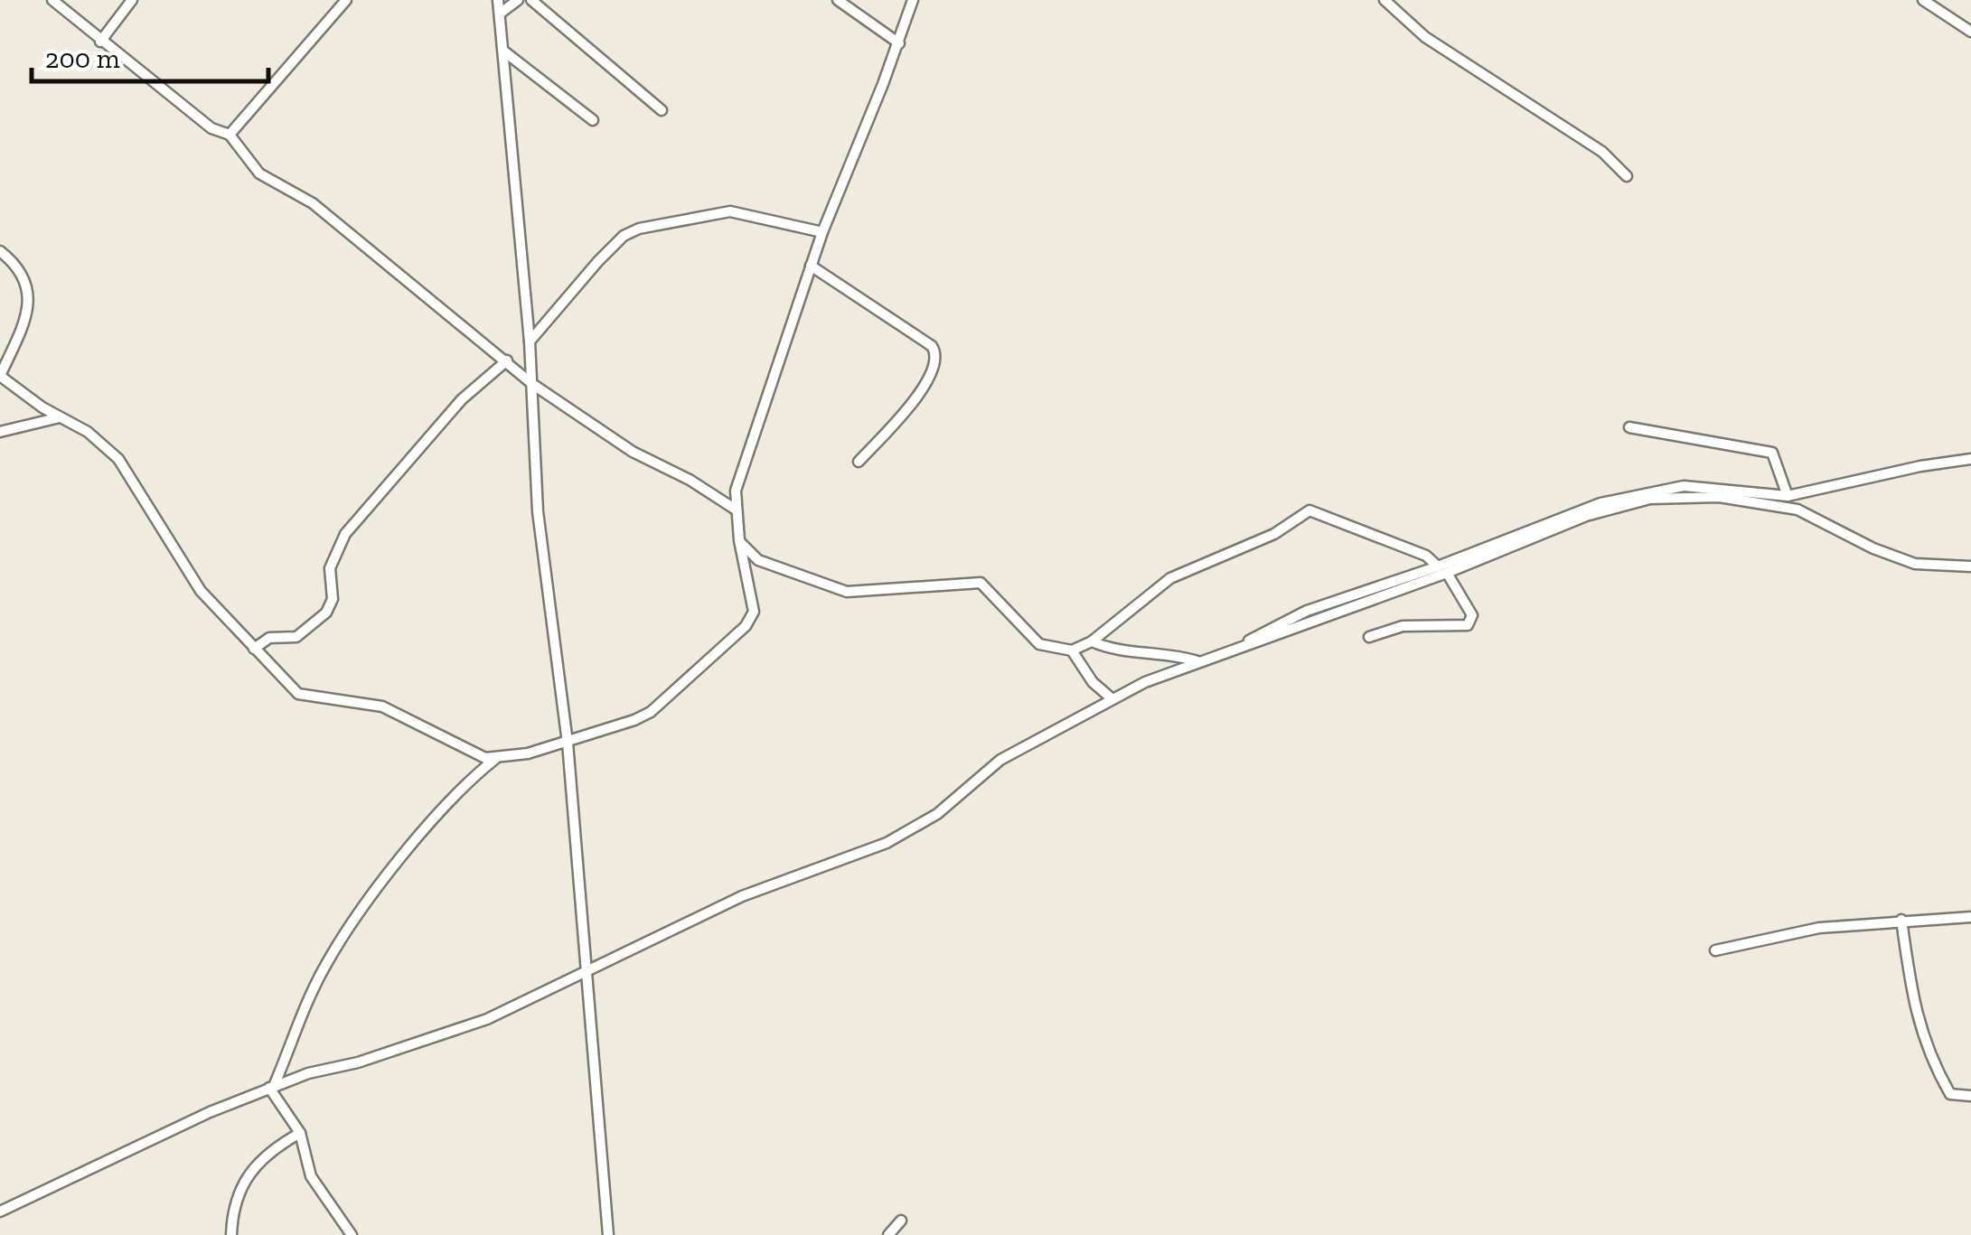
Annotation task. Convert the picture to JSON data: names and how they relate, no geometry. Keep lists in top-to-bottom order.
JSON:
{
  "scale_bar": "200 m"
}
